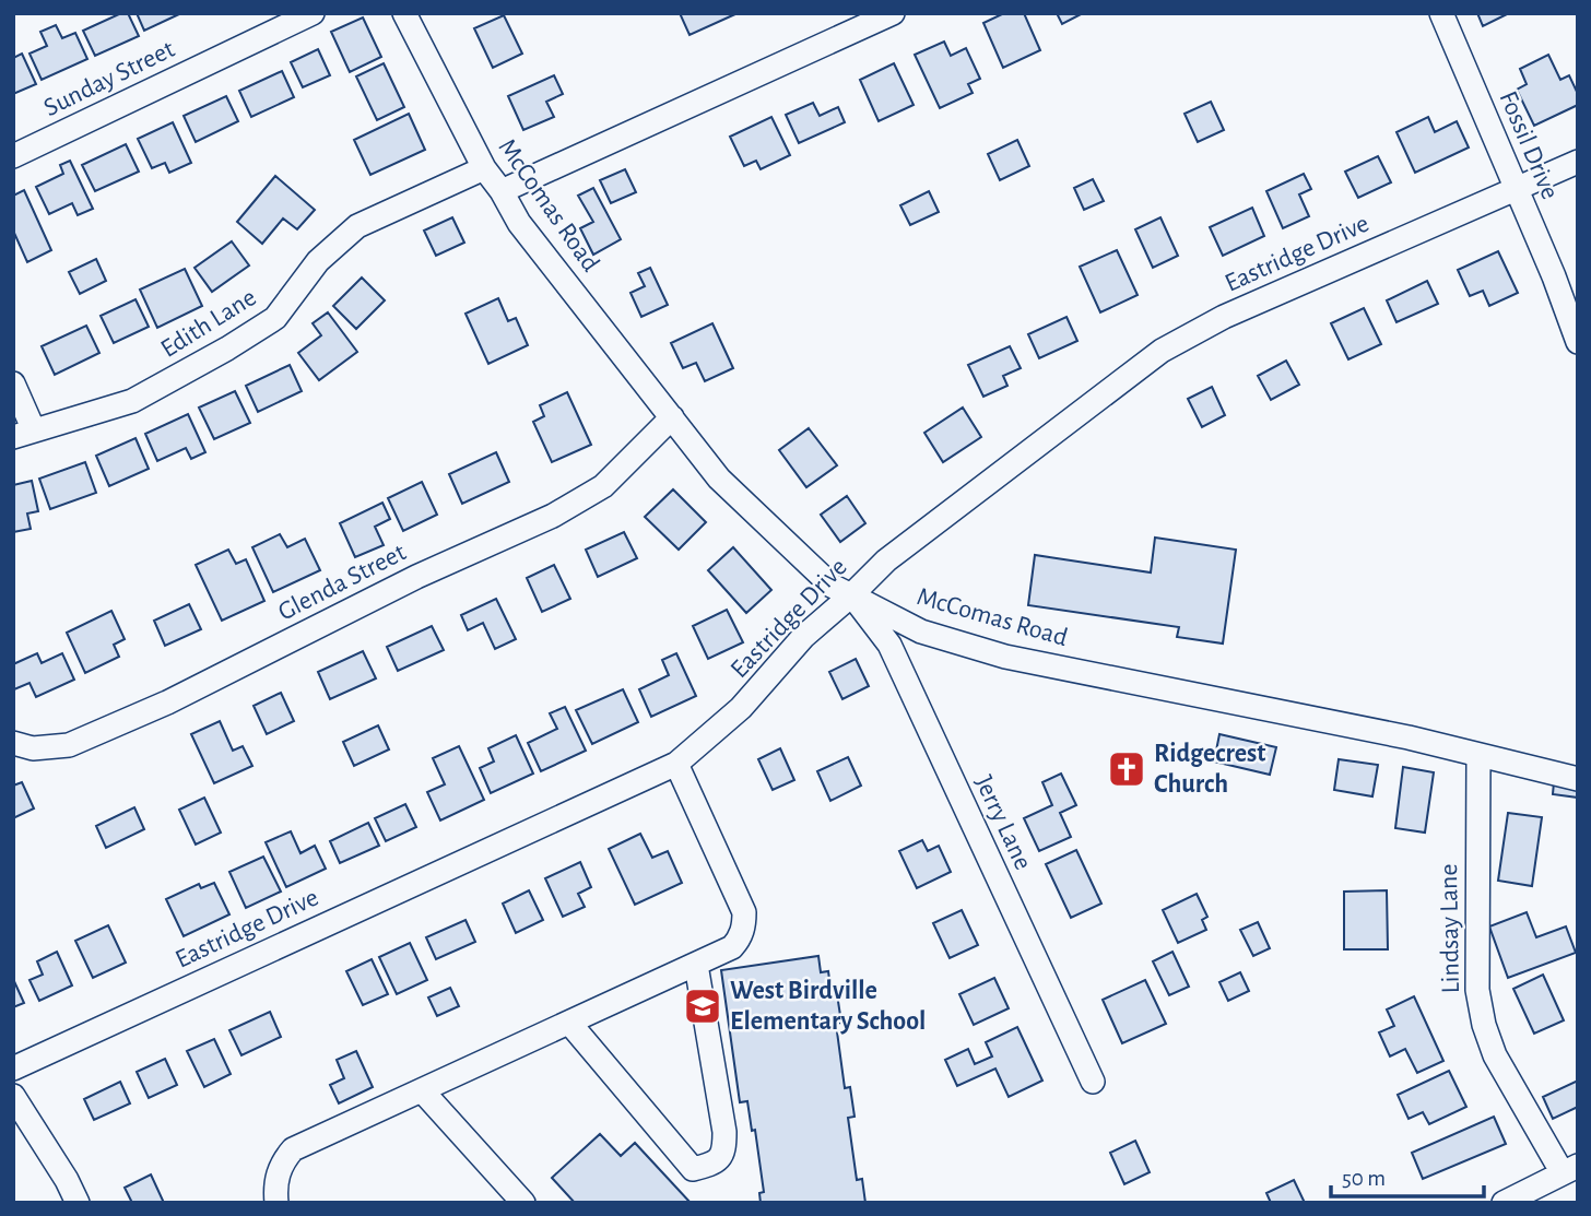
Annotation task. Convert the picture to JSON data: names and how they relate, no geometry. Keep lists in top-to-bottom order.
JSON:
{
  "streets": {
    "street": [
      "Sunday Street",
      "Fossil Drive",
      "McComas Road",
      "Eastridge Drive",
      "Edith Lane",
      "Glenda Street",
      "Jerry Lane",
      "Lindsay Lane"
    ]
  },
  "crossings": [
    ["Fossil Drive", "Eastridge Drive"],
    ["McComas Road", "Eastridge Drive"],
    ["McComas Road", "Edith Lane"],
    ["McComas Road", "Glenda Street"],
    ["McComas Road", "Jerry Lane"],
    ["McComas Road", "Lindsay Lane"],
    ["Eastridge Drive", "Jerry Lane"]
  ],
  "places": {
    "church": ["Ridgecrest Church"],
    "school or university": ["West Birdville Elementary School"]
  },
  "scale_bar": "50 m"
}
